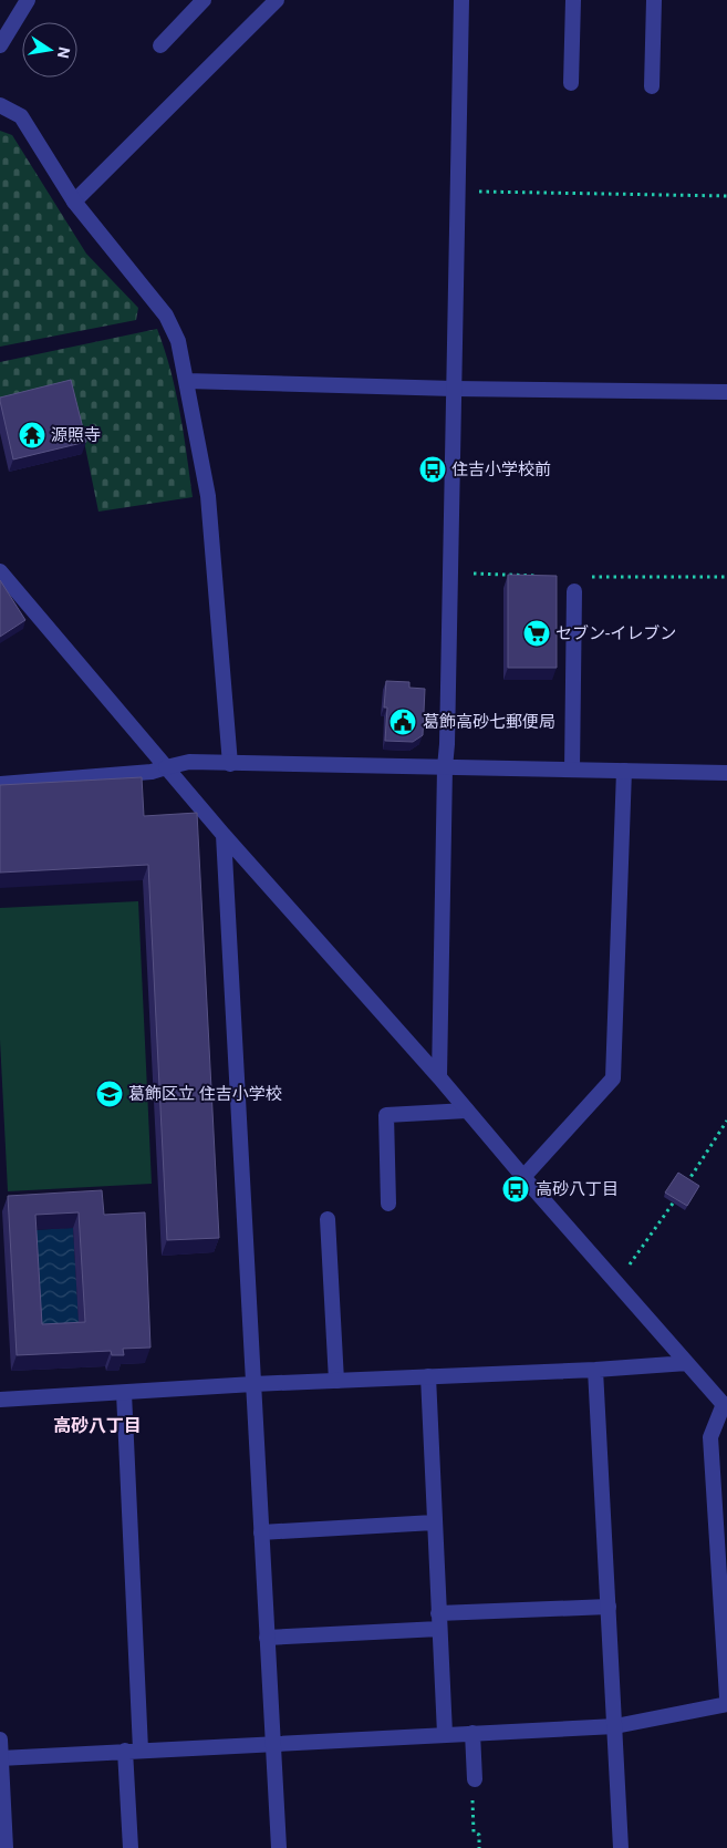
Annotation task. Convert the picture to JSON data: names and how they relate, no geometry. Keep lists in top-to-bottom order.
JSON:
{
  "districts": ["高砂八丁目"],
  "places": {
    "temple": ["源照寺"],
    "bus stop": ["住吉小学校前", "高砂八丁目"],
    "supermarket": ["セブン-イレブン"],
    "public building": ["葛飾高砂七郵便局"],
    "school or university": ["葛飾区立 住吉小学校"]
  },
  "north": "right"
}
